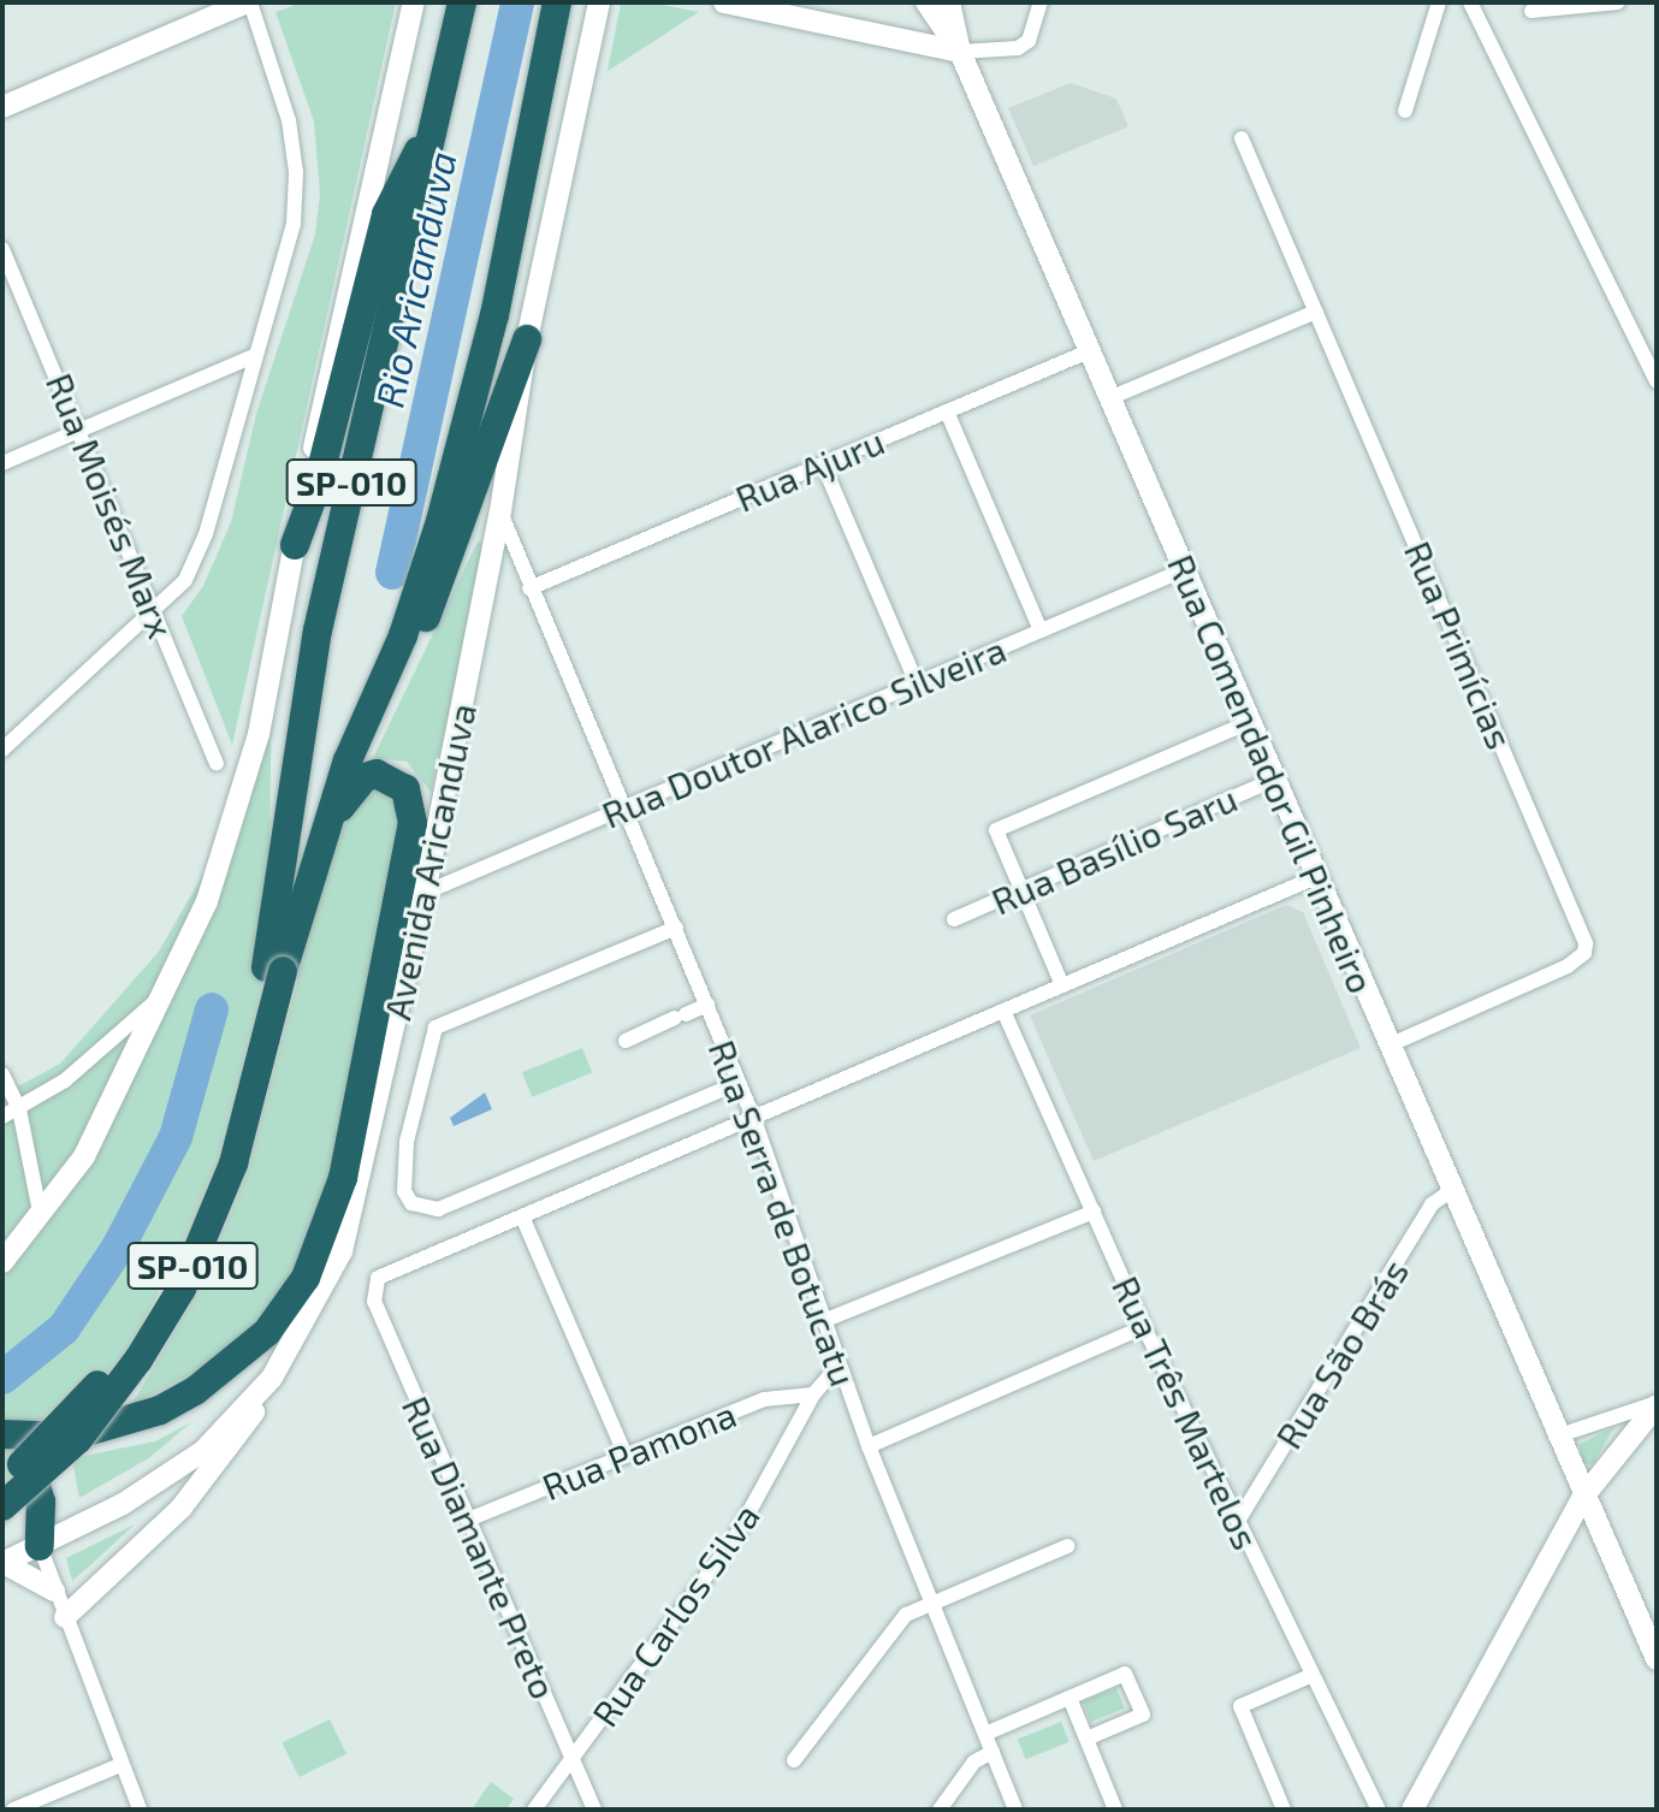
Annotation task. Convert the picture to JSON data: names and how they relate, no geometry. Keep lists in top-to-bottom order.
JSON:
{
  "streets": {
    "highway": ["SP-010"],
    "main road": ["Rua Comendador Gil Pinheiro", "Avenida Aricanduva"],
    "street": [
      "Rua Ajuru",
      "Rua Moisés Marx",
      "Rua Primícias",
      "Rua Doutor Alarico Silveira",
      "Rua Basílio Saru",
      "Rua Serra de Botucatu",
      "Rua São Brás",
      "Rua Três Martelos",
      "Rua Pamona",
      "Rua Diamante Preto",
      "Rua Carlos Silva"
    ]
  },
  "crossings": [
    ["Rua Ajuru", "Rua Comendador Gil Pinheiro"],
    ["Rua Ajuru", "Rua Serra de Botucatu"],
    ["Rua Primícias", "Rua Comendador Gil Pinheiro"],
    ["Rua Doutor Alarico Silveira", "Rua Comendador Gil Pinheiro"],
    ["Rua Doutor Alarico Silveira", "Avenida Aricanduva"],
    ["Rua Doutor Alarico Silveira", "Rua Serra de Botucatu"],
    ["Rua Comendador Gil Pinheiro", "Rua Basílio Saru"],
    ["Rua Comendador Gil Pinheiro", "Rua São Brás"],
    ["Avenida Aricanduva", "Rua Serra de Botucatu"],
    ["Rua Serra de Botucatu", "Rua Carlos Silva"],
    ["Rua São Brás", "Rua Três Martelos"],
    ["Rua Pamona", "Rua Diamante Preto"],
    ["Rua Pamona", "Rua Carlos Silva"],
    ["Rua Diamante Preto", "Rua Carlos Silva"]
  ],
  "water": ["Rio Aricanduva"]
}
